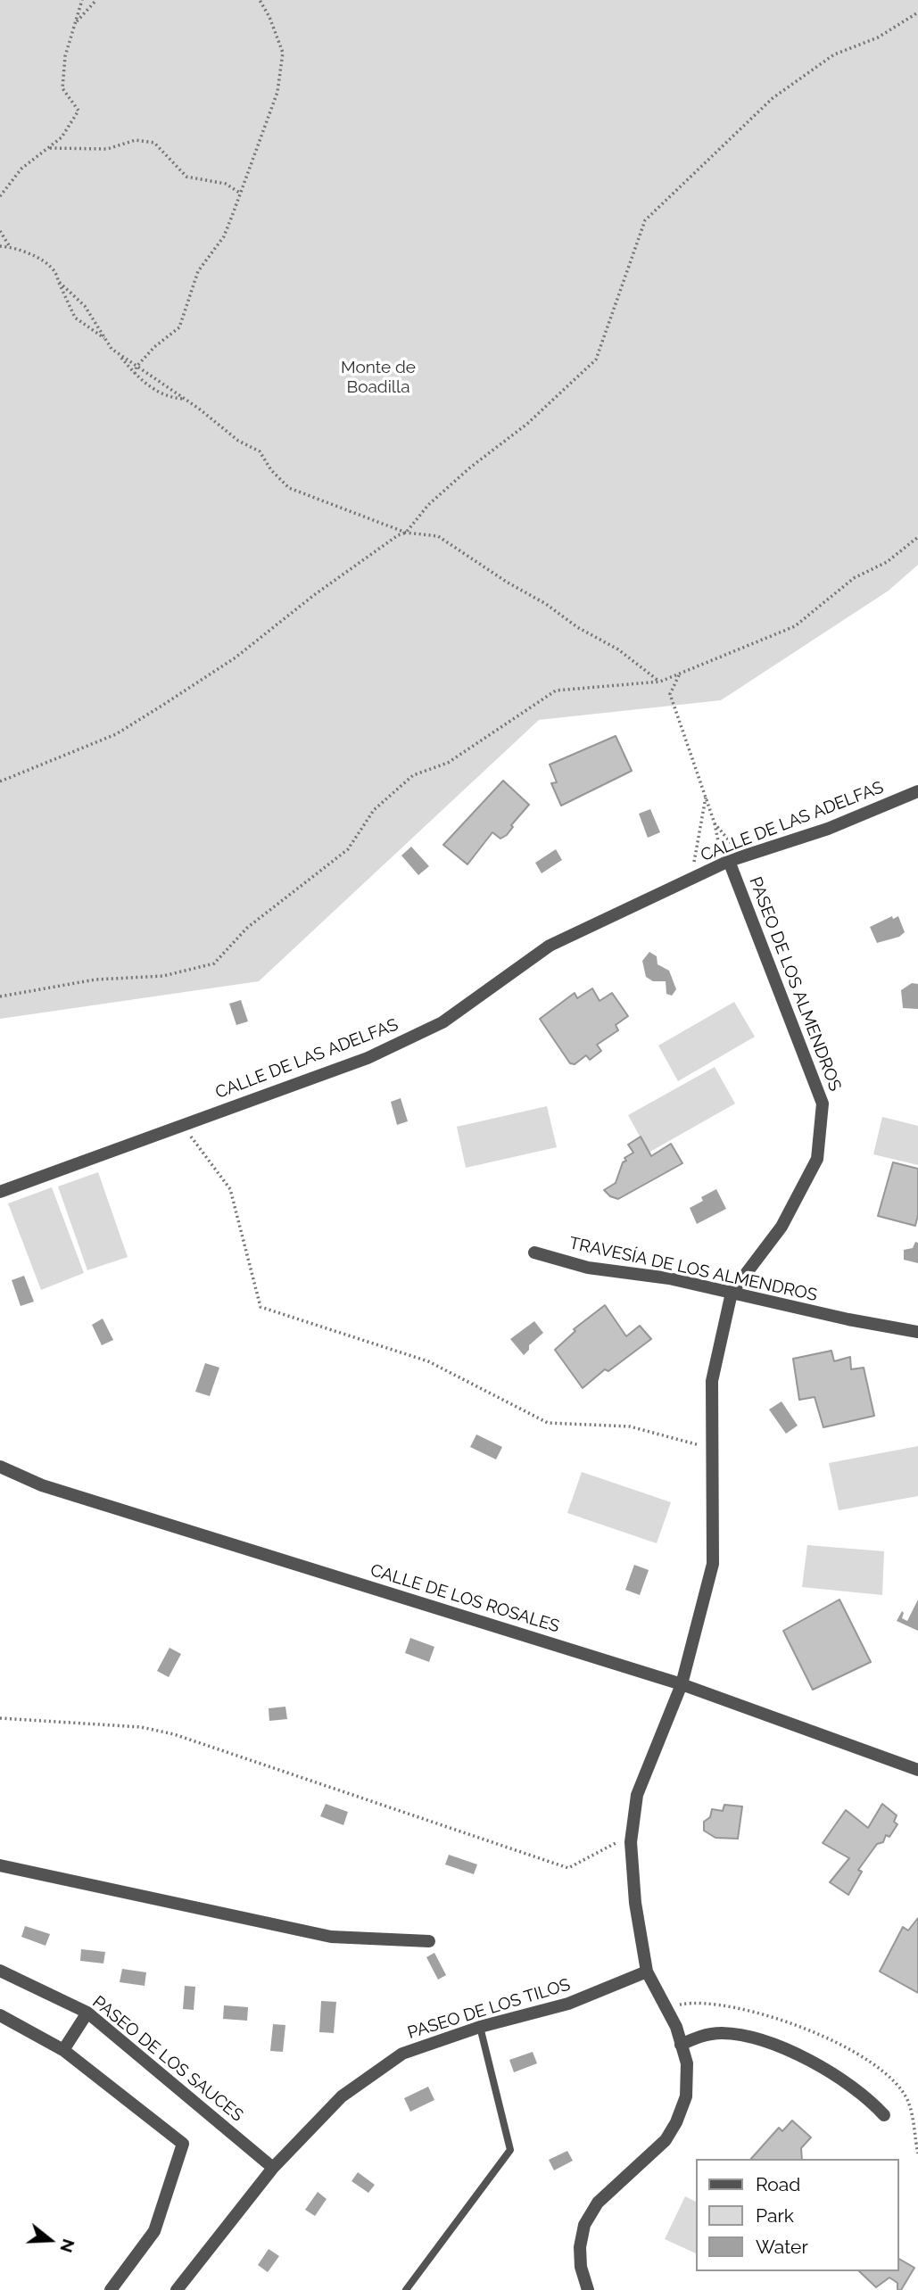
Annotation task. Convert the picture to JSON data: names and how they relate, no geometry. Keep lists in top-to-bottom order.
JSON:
{
  "streets": {
    "street": [
      "CALLE DE LAS ADELFAS",
      "PASEO DE LOS ALMENDROS",
      "TRAVESÍA DE LOS ALMENDROS",
      "CALLE DE LOS ROSALES",
      "PASEO DE LOS TILOS",
      "PASEO DE LOS SAUCES"
    ]
  },
  "crossings": [
    ["CALLE DE LAS ADELFAS", "PASEO DE LOS ALMENDROS"],
    ["PASEO DE LOS ALMENDROS", "TRAVESÍA DE LOS ALMENDROS"],
    ["PASEO DE LOS ALMENDROS", "CALLE DE LOS ROSALES"],
    ["PASEO DE LOS ALMENDROS", "PASEO DE LOS TILOS"],
    ["PASEO DE LOS TILOS", "PASEO DE LOS SAUCES"]
  ],
  "parks": ["Monte de Boadilla"],
  "legend": ["Road", "Park", "Water"],
  "north": "right"
}
